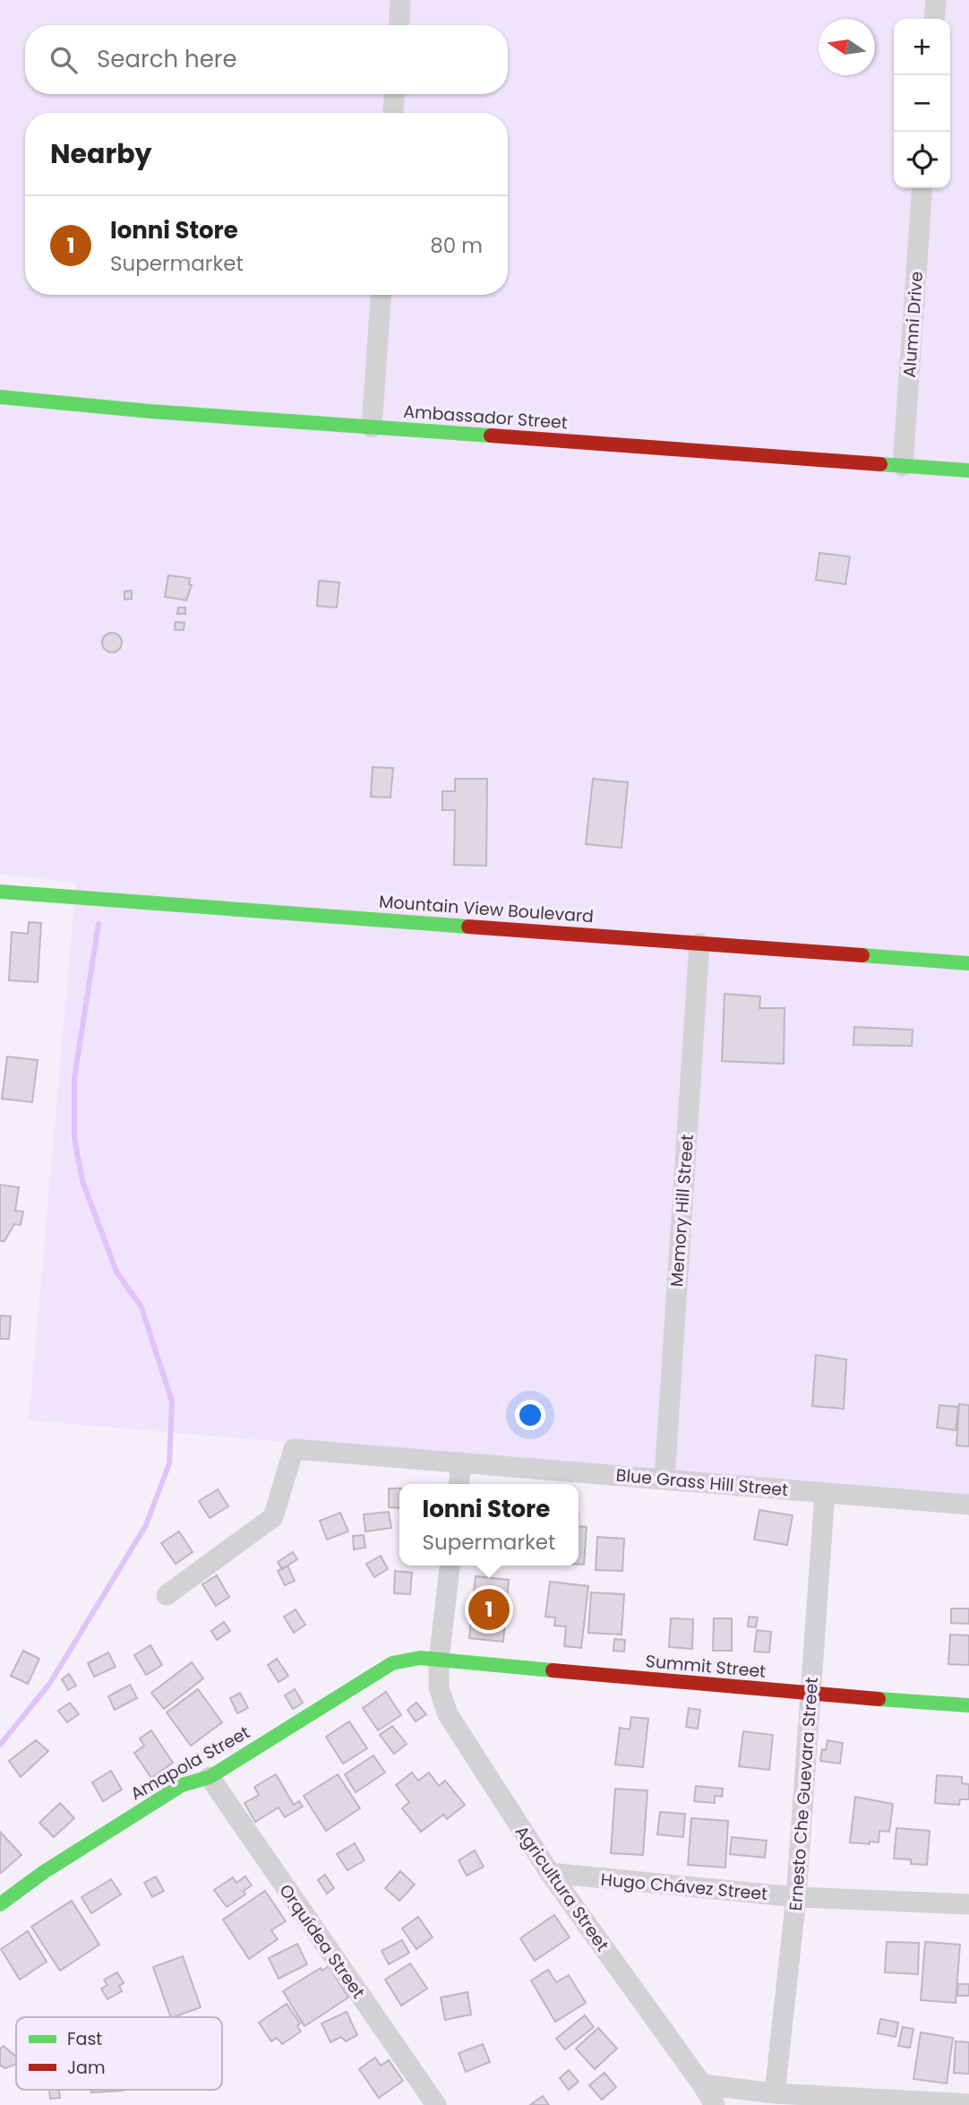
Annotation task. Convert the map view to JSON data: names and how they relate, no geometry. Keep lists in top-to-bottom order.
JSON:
{
  "streets": {
    "street": [
      "Alumni Drive",
      "Ambassador Street",
      "Mountain View Boulevard",
      "Memory Hill Street",
      "Blue Grass Hill Street",
      "Summit Street",
      "Amapola Street",
      "Ernesto Che Guevara Street",
      "Hugo Chávez Street",
      "Agricultura Street",
      "Orquídea Street"
    ]
  },
  "crossings": [
    ["Alumni Drive", "Ambassador Street"],
    ["Mountain View Boulevard", "Memory Hill Street"],
    ["Memory Hill Street", "Blue Grass Hill Street"],
    ["Blue Grass Hill Street", "Ernesto Che Guevara Street"],
    ["Summit Street", "Amapola Street"],
    ["Summit Street", "Ernesto Che Guevara Street"],
    ["Summit Street", "Agricultura Street"],
    ["Amapola Street", "Agricultura Street"],
    ["Amapola Street", "Orquídea Street"],
    ["Ernesto Che Guevara Street", "Hugo Chávez Street"],
    ["Hugo Chávez Street", "Agricultura Street"]
  ],
  "legend": ["Fast", "Jam"],
  "north": "left",
  "page": {
    "map_buttons": ["+", "−"],
    "search": "Search here",
    "heading": "Nearby",
    "list": [
      {
        "mark": "1",
        "name": "Ionni Store",
        "note": "Supermarket",
        "value": "80 m"
      }
    ],
    "popup": ["Ionni Store", "Supermarket"],
    "pins": "1"
  }
}
